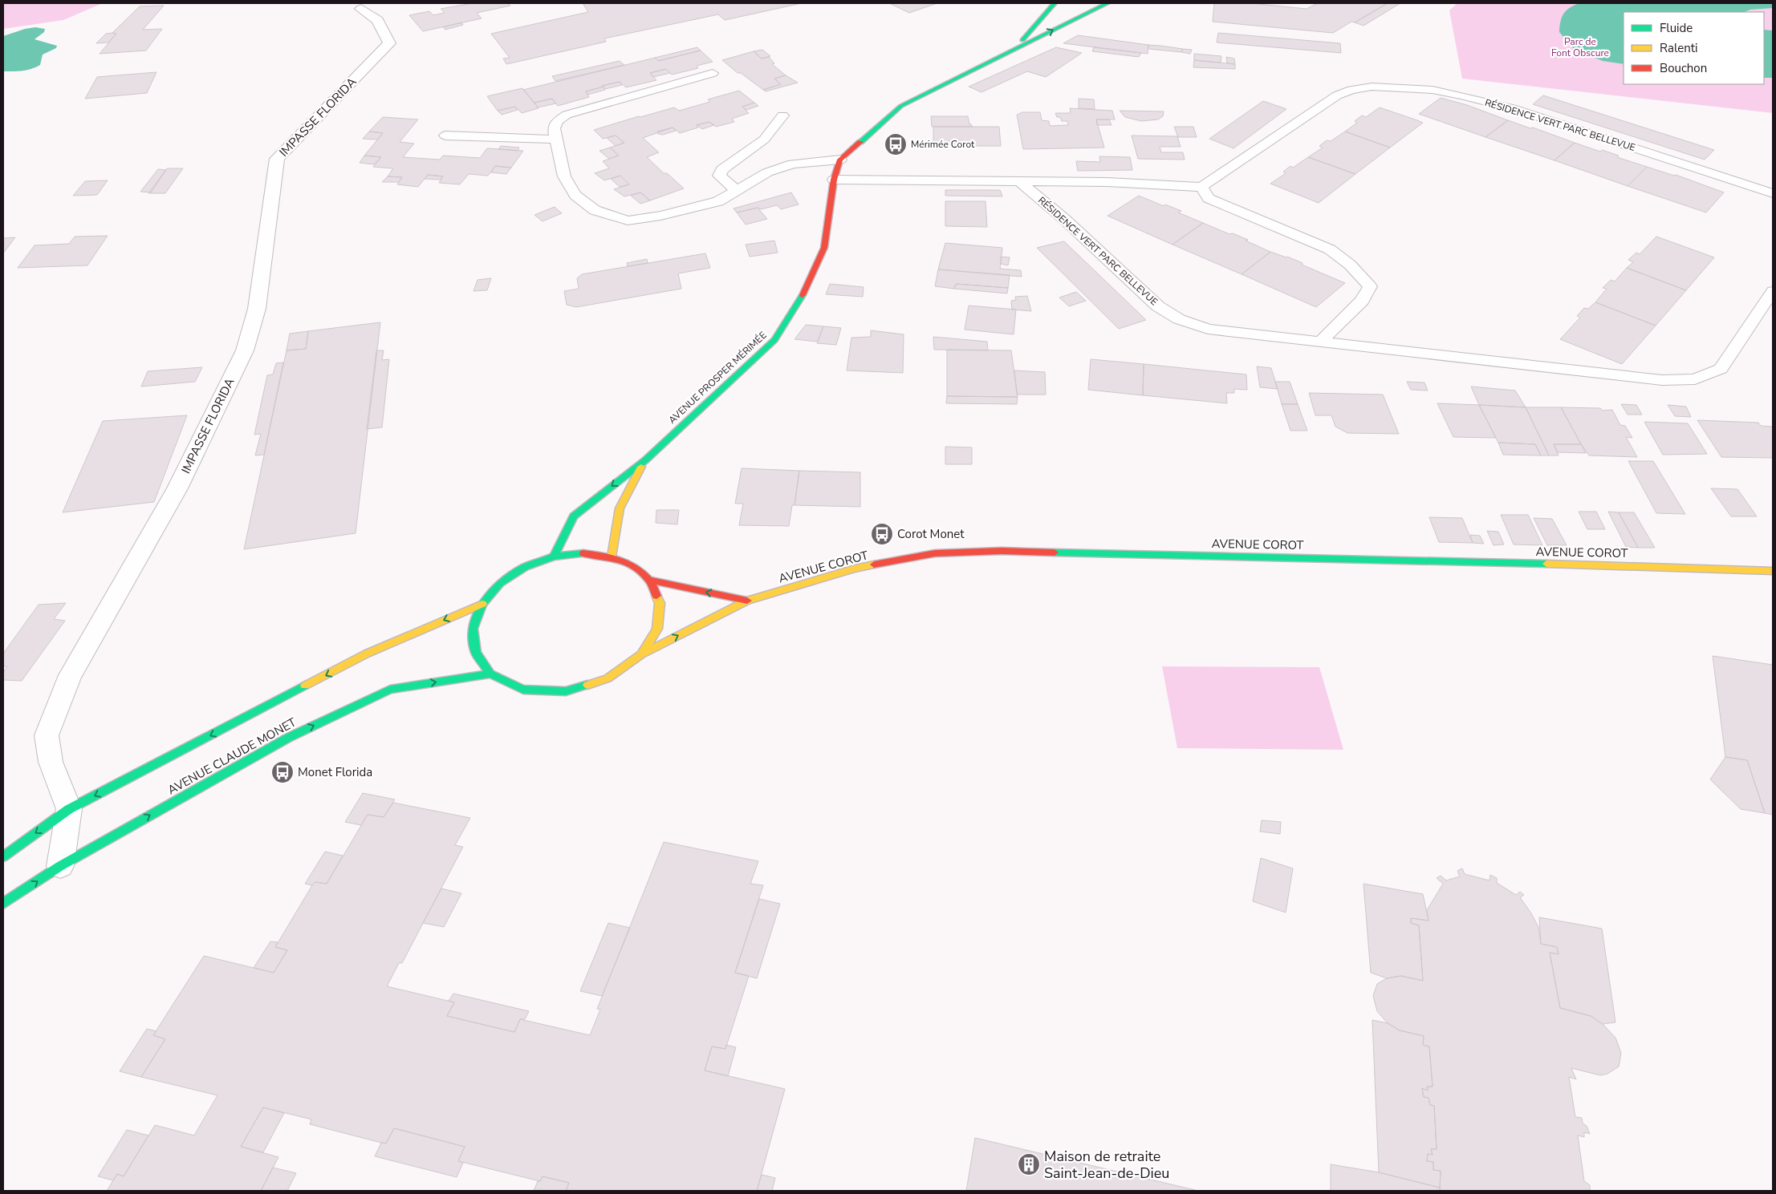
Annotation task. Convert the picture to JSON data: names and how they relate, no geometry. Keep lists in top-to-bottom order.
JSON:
{
  "streets": {
    "street": [
      "IMPASSE FLORIDA",
      "AVENUE PROSPER MÉRIMÉE",
      "AVENUE COROT",
      "AVENUE CLAUDE MONET"
    ],
    "lane": ["RÉSIDENCE VERT PARC BELLEVUE"]
  },
  "crossings": [
    ["RÉSIDENCE VERT PARC BELLEVUE", "AVENUE PROSPER MÉRIMÉE"]
  ],
  "parks": ["Parc de Font Obscure"],
  "places": {
    "bus stop": ["Mérimée Corot", "Corot Monet", "Monet Florida"],
    "building": ["Maison de retraite Saint-Jean-de-Dieu"]
  },
  "legend": ["Fluide", "Ralenti", "Bouchon"]
}
